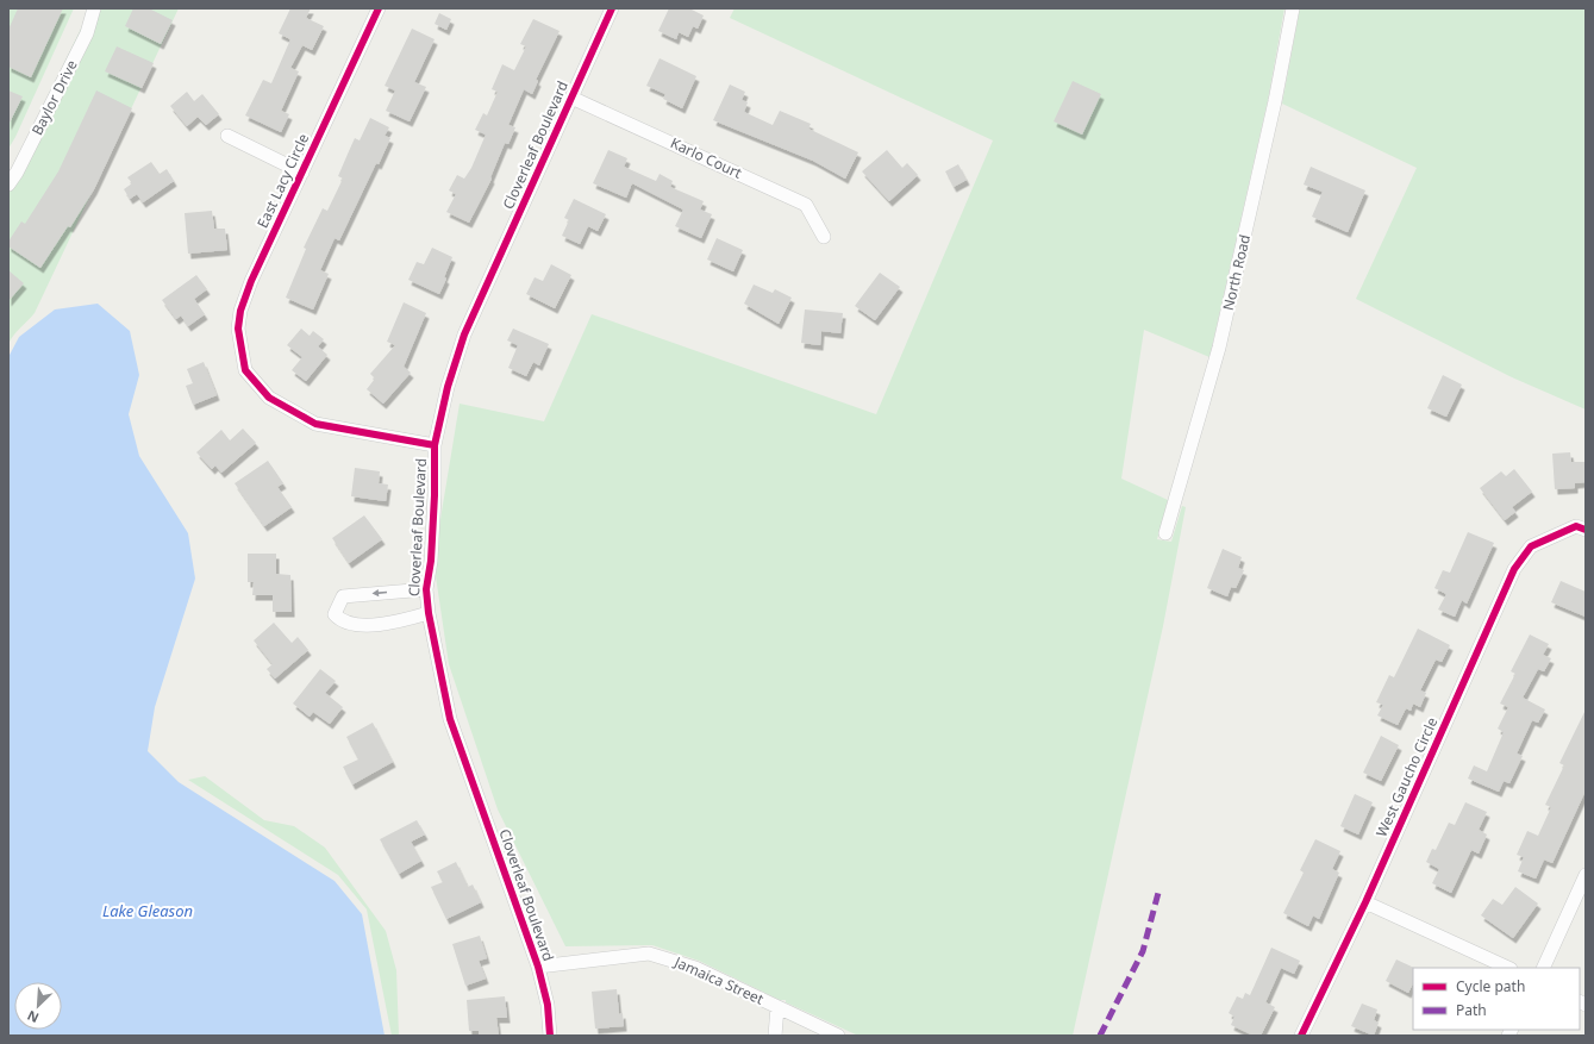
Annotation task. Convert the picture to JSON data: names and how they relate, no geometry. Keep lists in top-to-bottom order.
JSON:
{
  "streets": {
    "street": [
      "Baylor Drive",
      "Cloverleaf Boulevard",
      "Karlo Court",
      "East Lacy Circle",
      "North Road",
      "West Gaucho Circle",
      "Jamaica Street"
    ]
  },
  "crossings": [
    ["Cloverleaf Boulevard", "Karlo Court"],
    ["Cloverleaf Boulevard", "East Lacy Circle"],
    ["Cloverleaf Boulevard", "Jamaica Street"]
  ],
  "water": ["Lake Gleason"],
  "legend": ["Cycle path", "Path"],
  "north": "bottom left"
}
